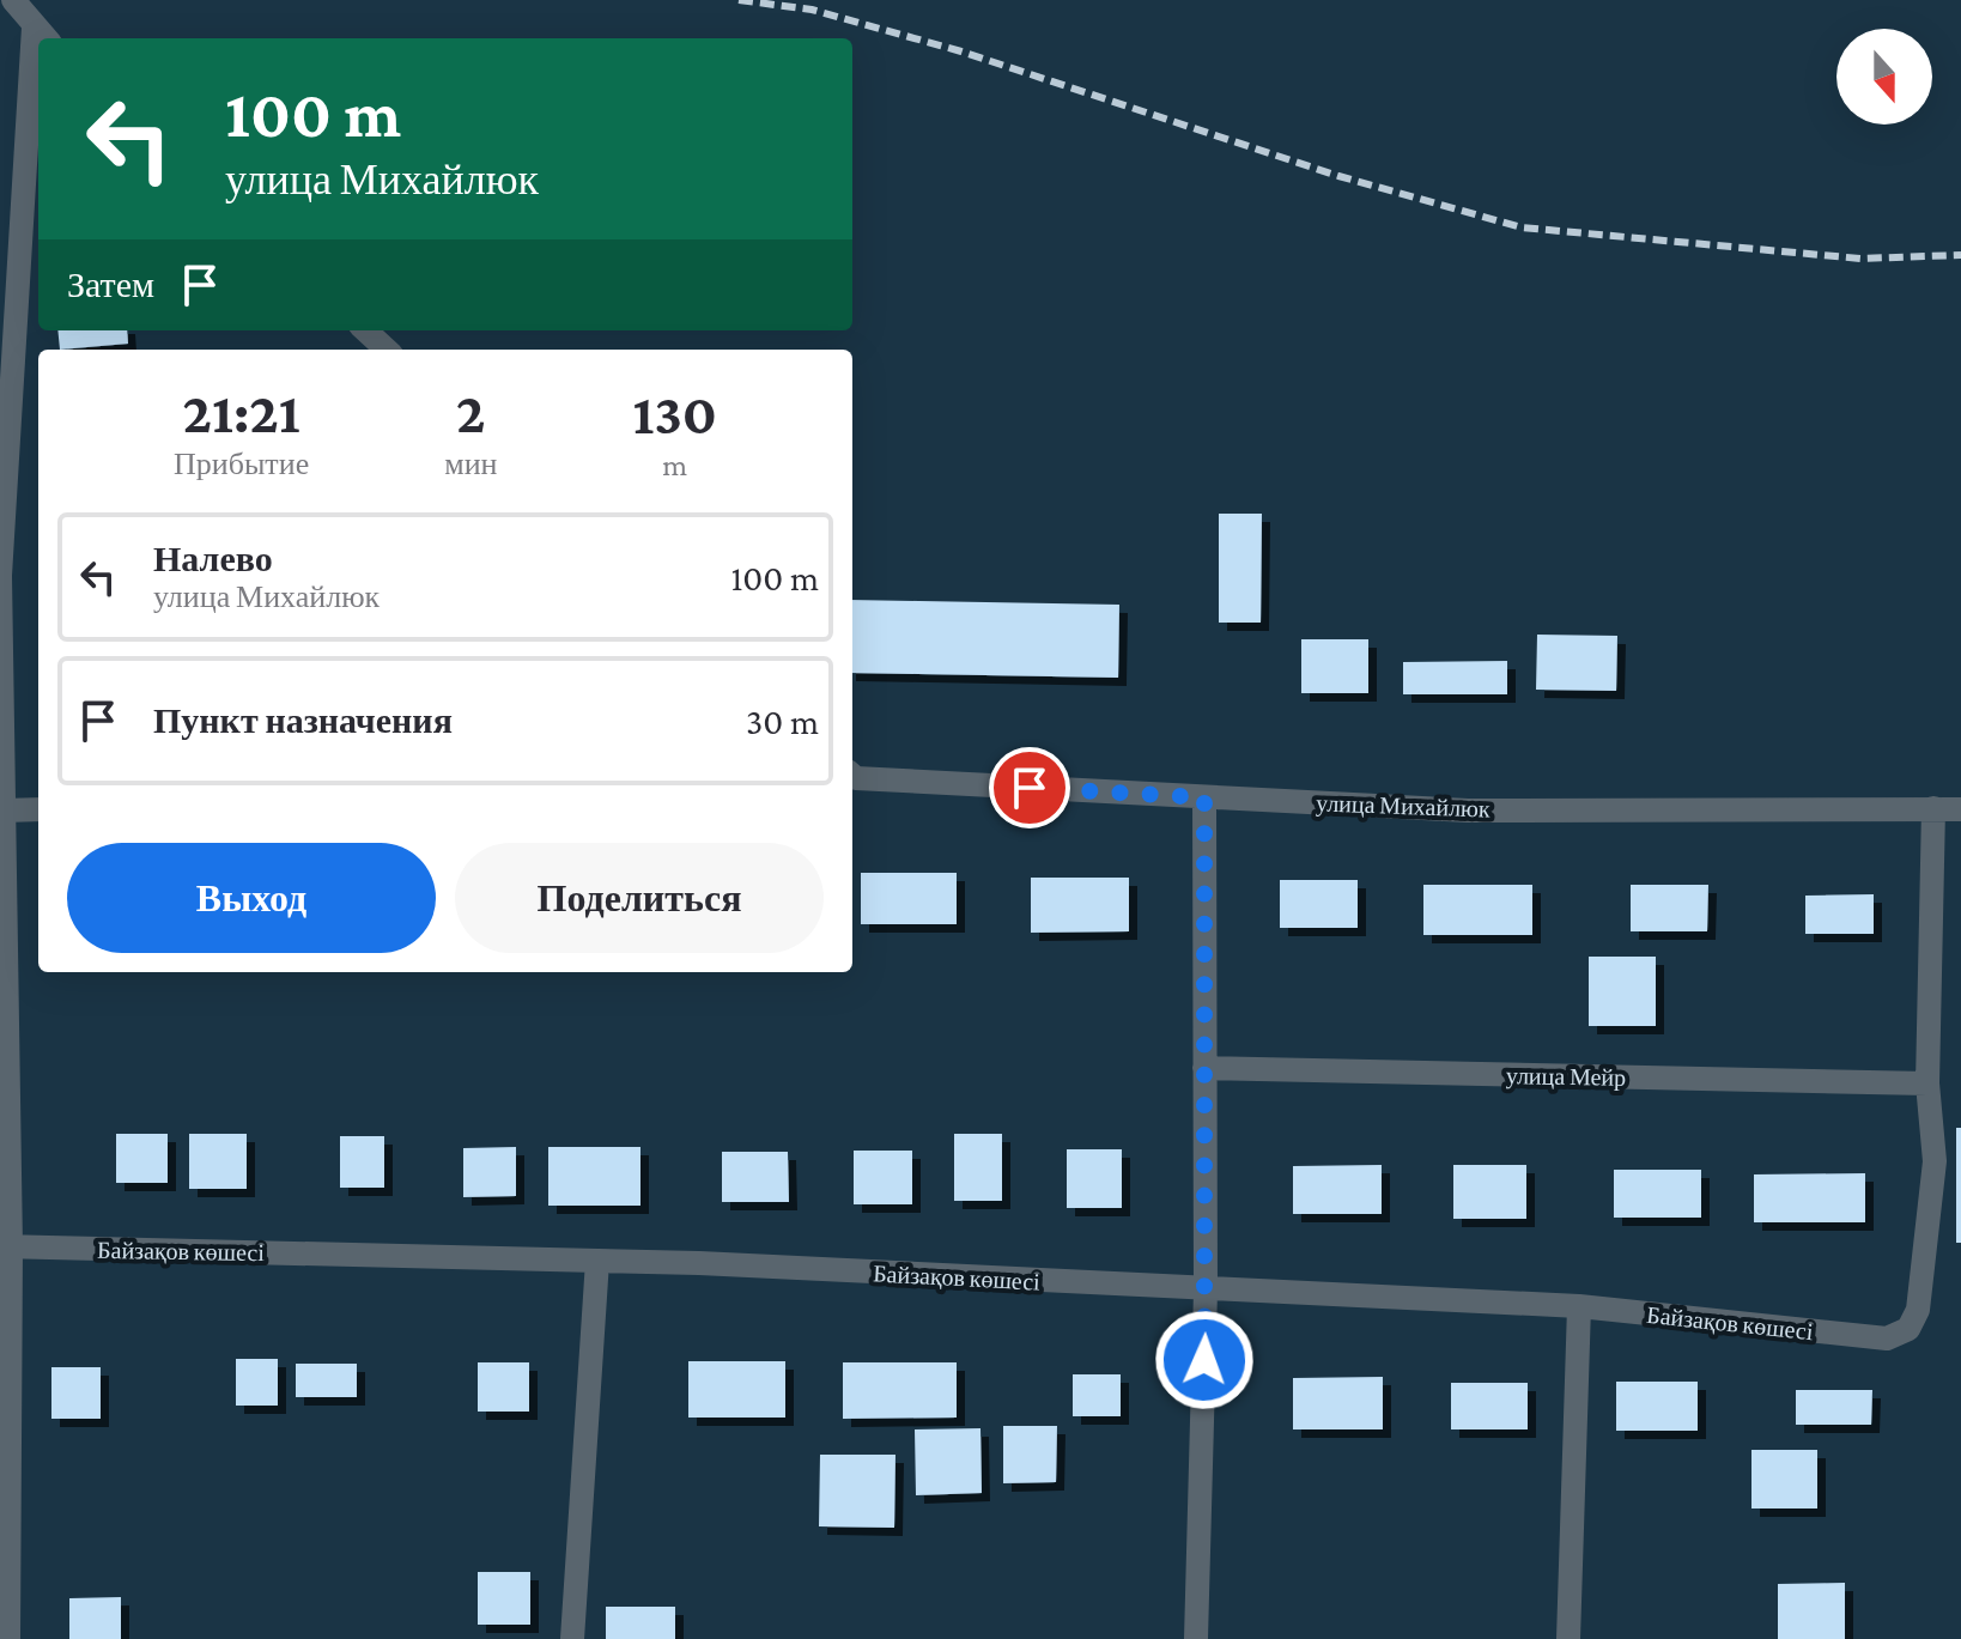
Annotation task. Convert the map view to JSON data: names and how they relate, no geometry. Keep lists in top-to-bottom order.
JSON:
{
  "streets": {
    "street": ["улица Михайлюк", "улица Мейр", "Байзақов көшесі"]
  },
  "crossings": [
    ["улица Мейр", "Байзақов көшесі"]
  ],
  "north": "bottom",
  "page": {
    "turn": ["100 m", "улица Михайлюк"],
    "then": "Затем",
    "eta": [
      "21:21",
      "Прибытие",
      "2",
      "мин",
      "130",
      "m"
    ],
    "list": [
      {
        "name": "Налево",
        "note": "улица Михайлюк",
        "value": "100 m"
      },
      {
        "name": "Пункт назначения",
        "value": "30 m"
      }
    ],
    "buttons": ["Выход", "Поделиться"]
  }
}
